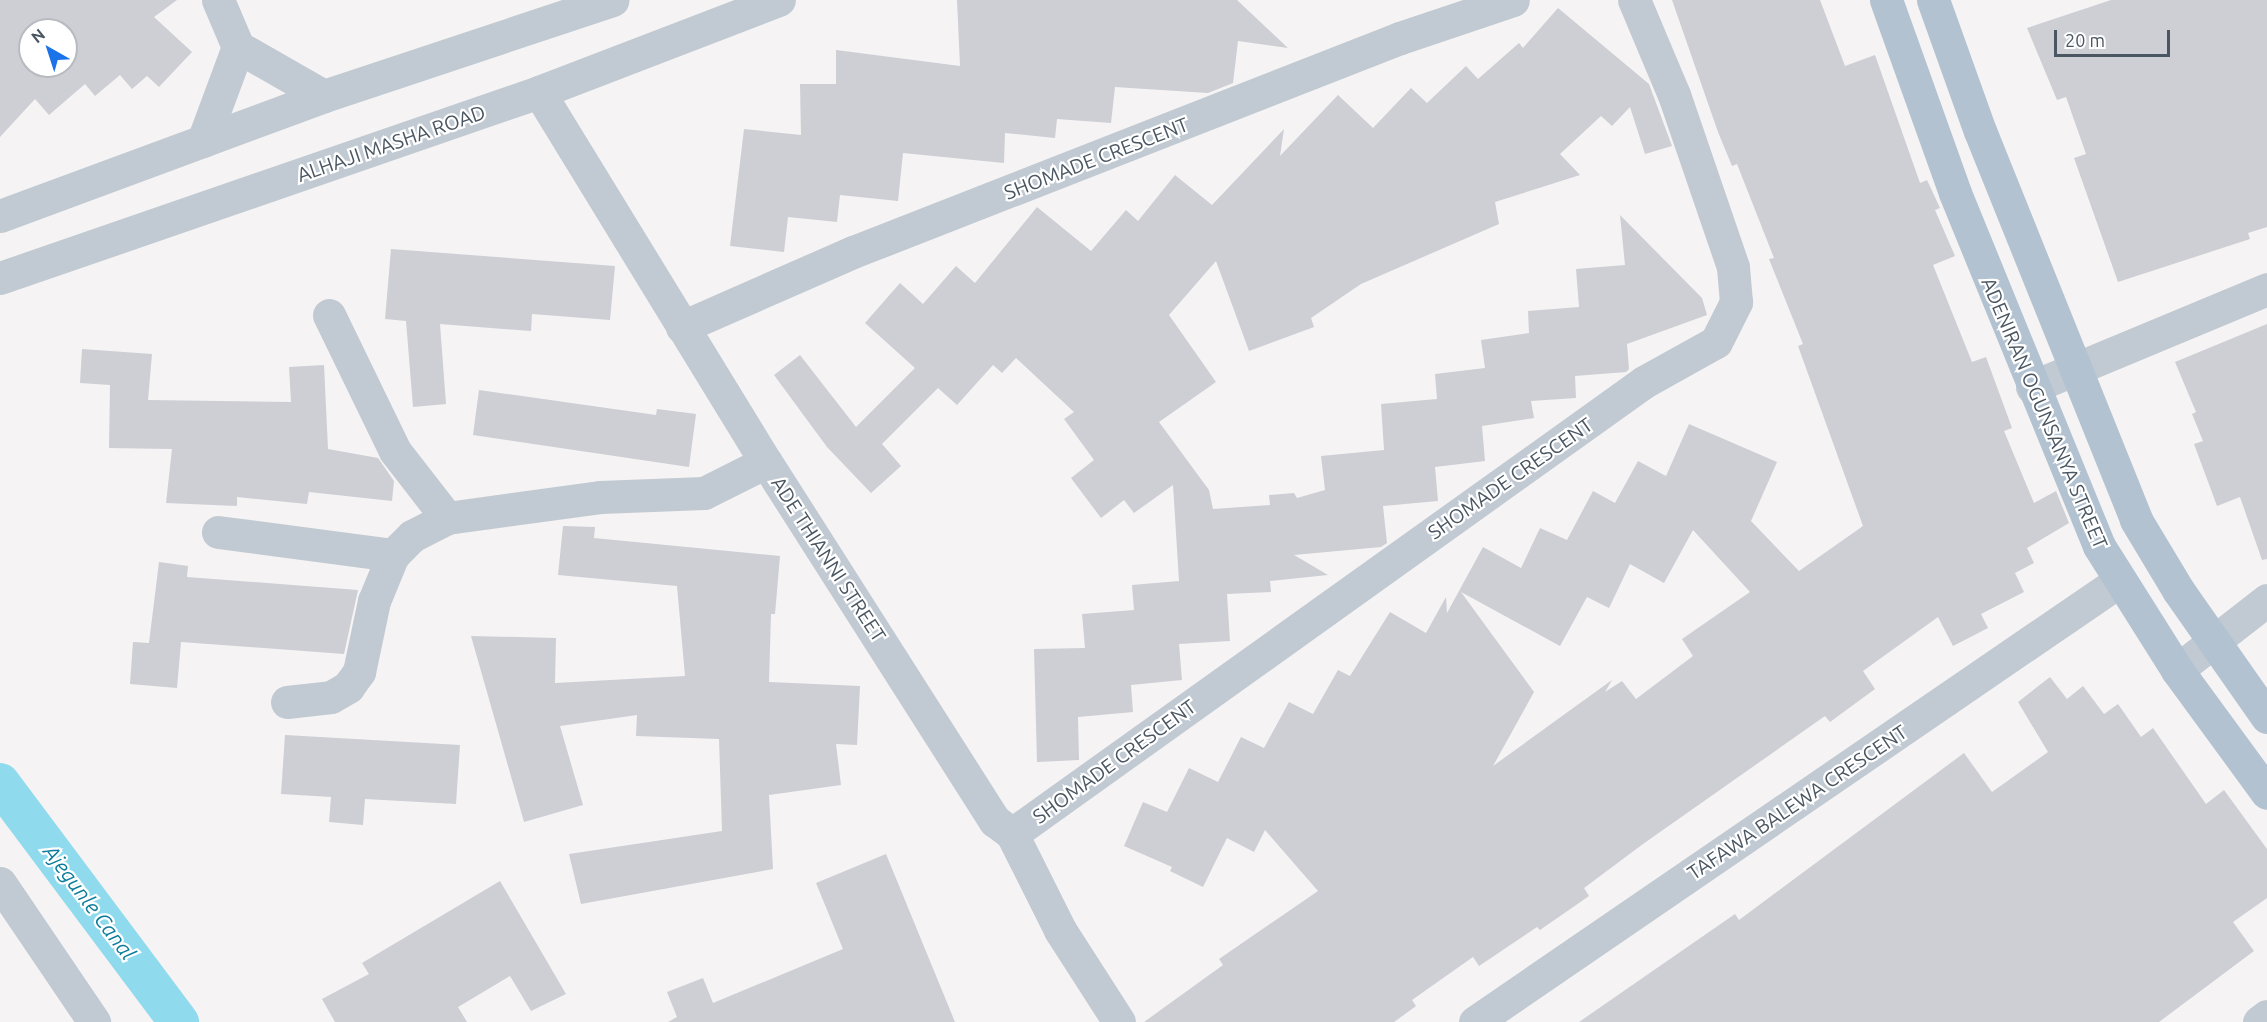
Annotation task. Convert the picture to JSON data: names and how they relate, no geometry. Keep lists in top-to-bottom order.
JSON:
{
  "streets": {
    "main road": ["ADENIRAN OGUNSANYA STREET"],
    "street": [
      "ALHAJI MASHA ROAD",
      "SHOMADE CRESCENT",
      "ADE THIANNI STREET",
      "TAFAWA BALEWA CRESCENT"
    ]
  },
  "crossings": [
    ["ALHAJI MASHA ROAD", "ADE THIANNI STREET"],
    ["SHOMADE CRESCENT", "ADE THIANNI STREET"],
    ["ADENIRAN OGUNSANYA STREET", "TAFAWA BALEWA CRESCENT"]
  ],
  "water": ["Ajegunle Canal"],
  "scale_bar": "20 m",
  "north": "top left"
}
